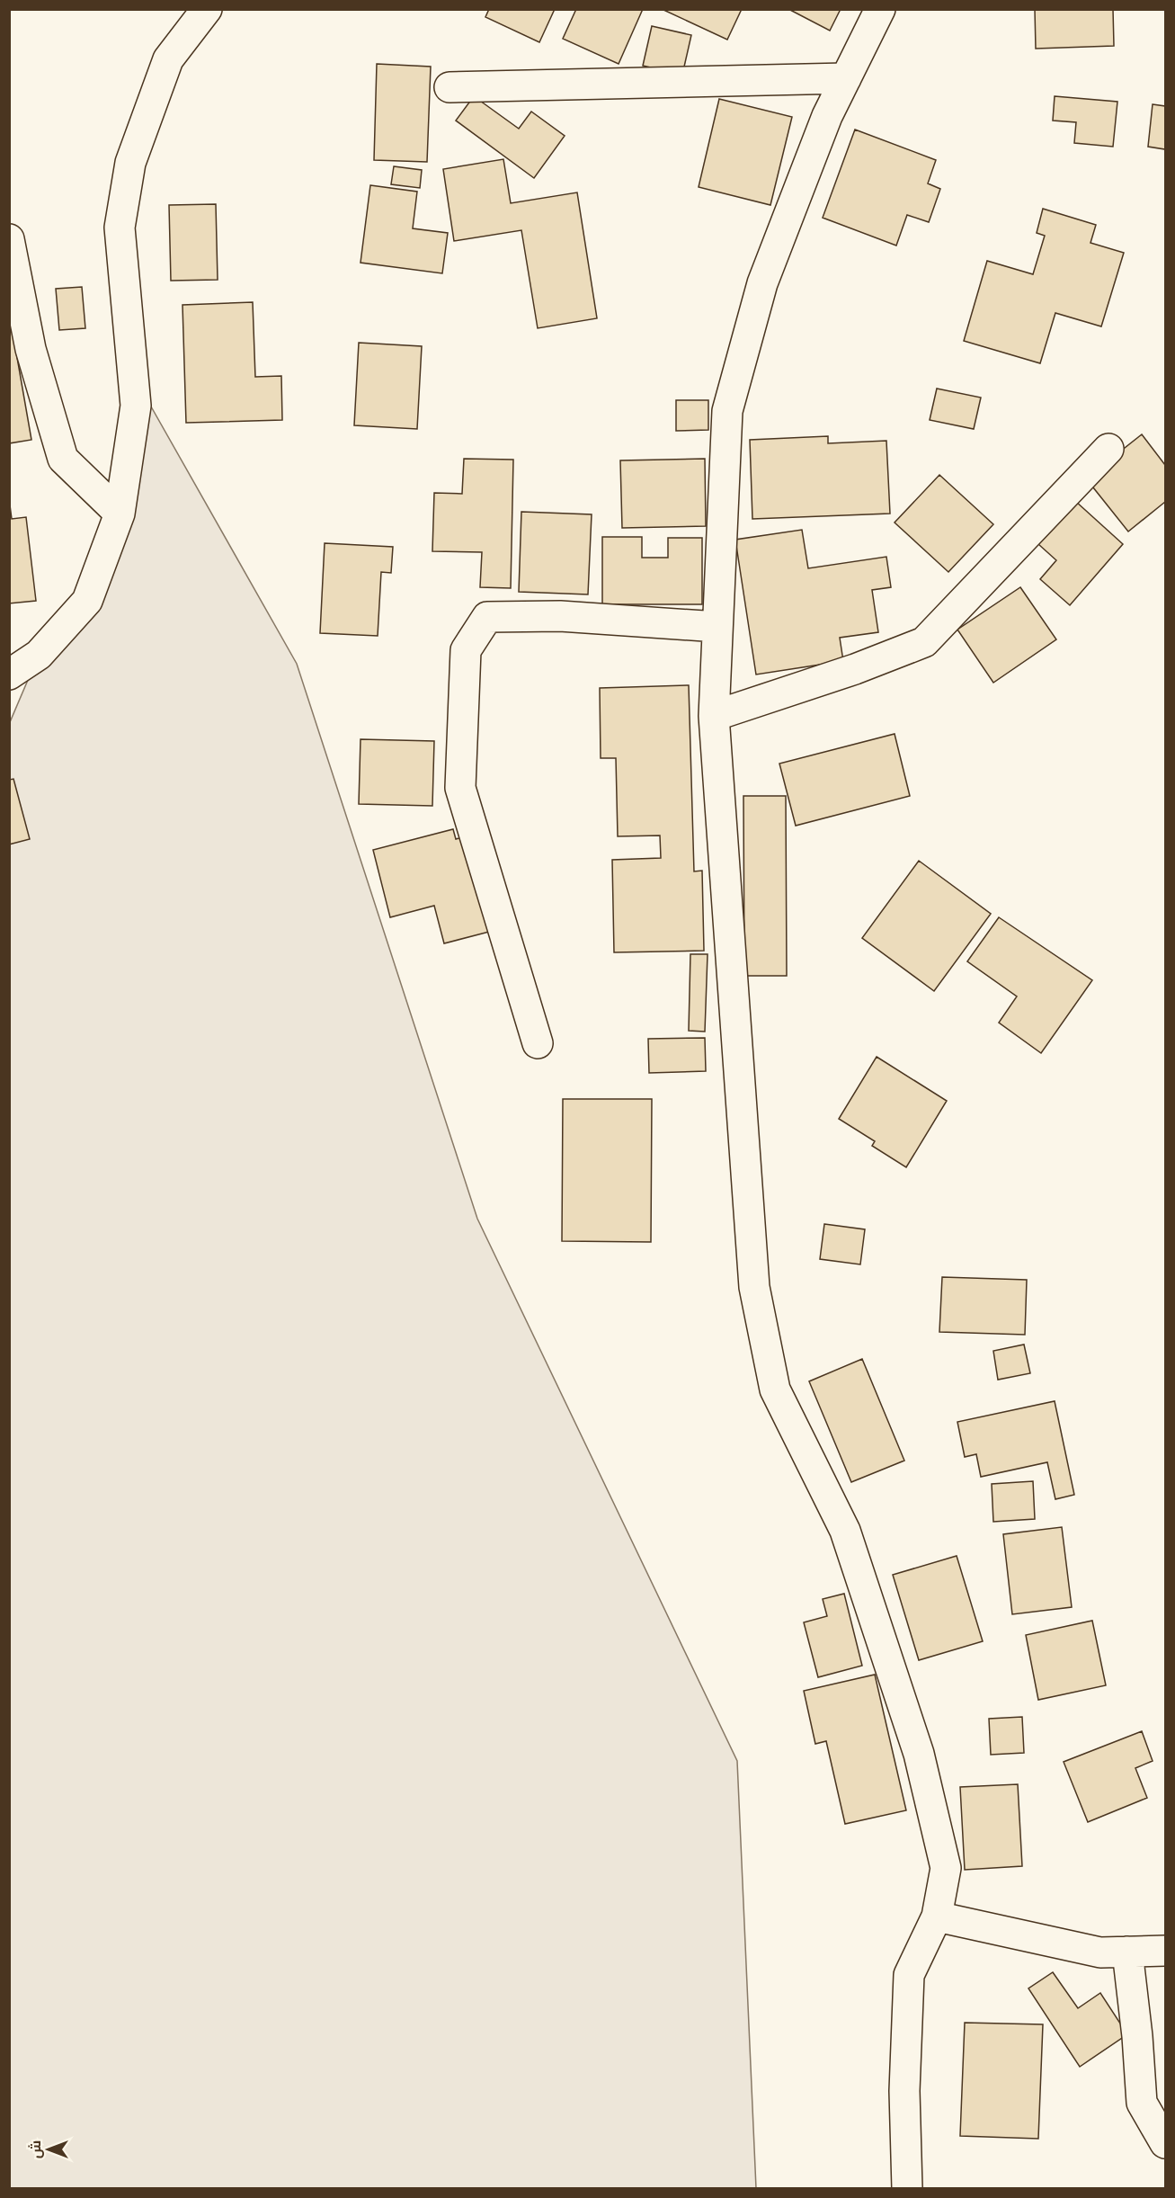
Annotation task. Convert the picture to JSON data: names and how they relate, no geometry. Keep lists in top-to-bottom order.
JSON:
{
  "north": "left"
}
